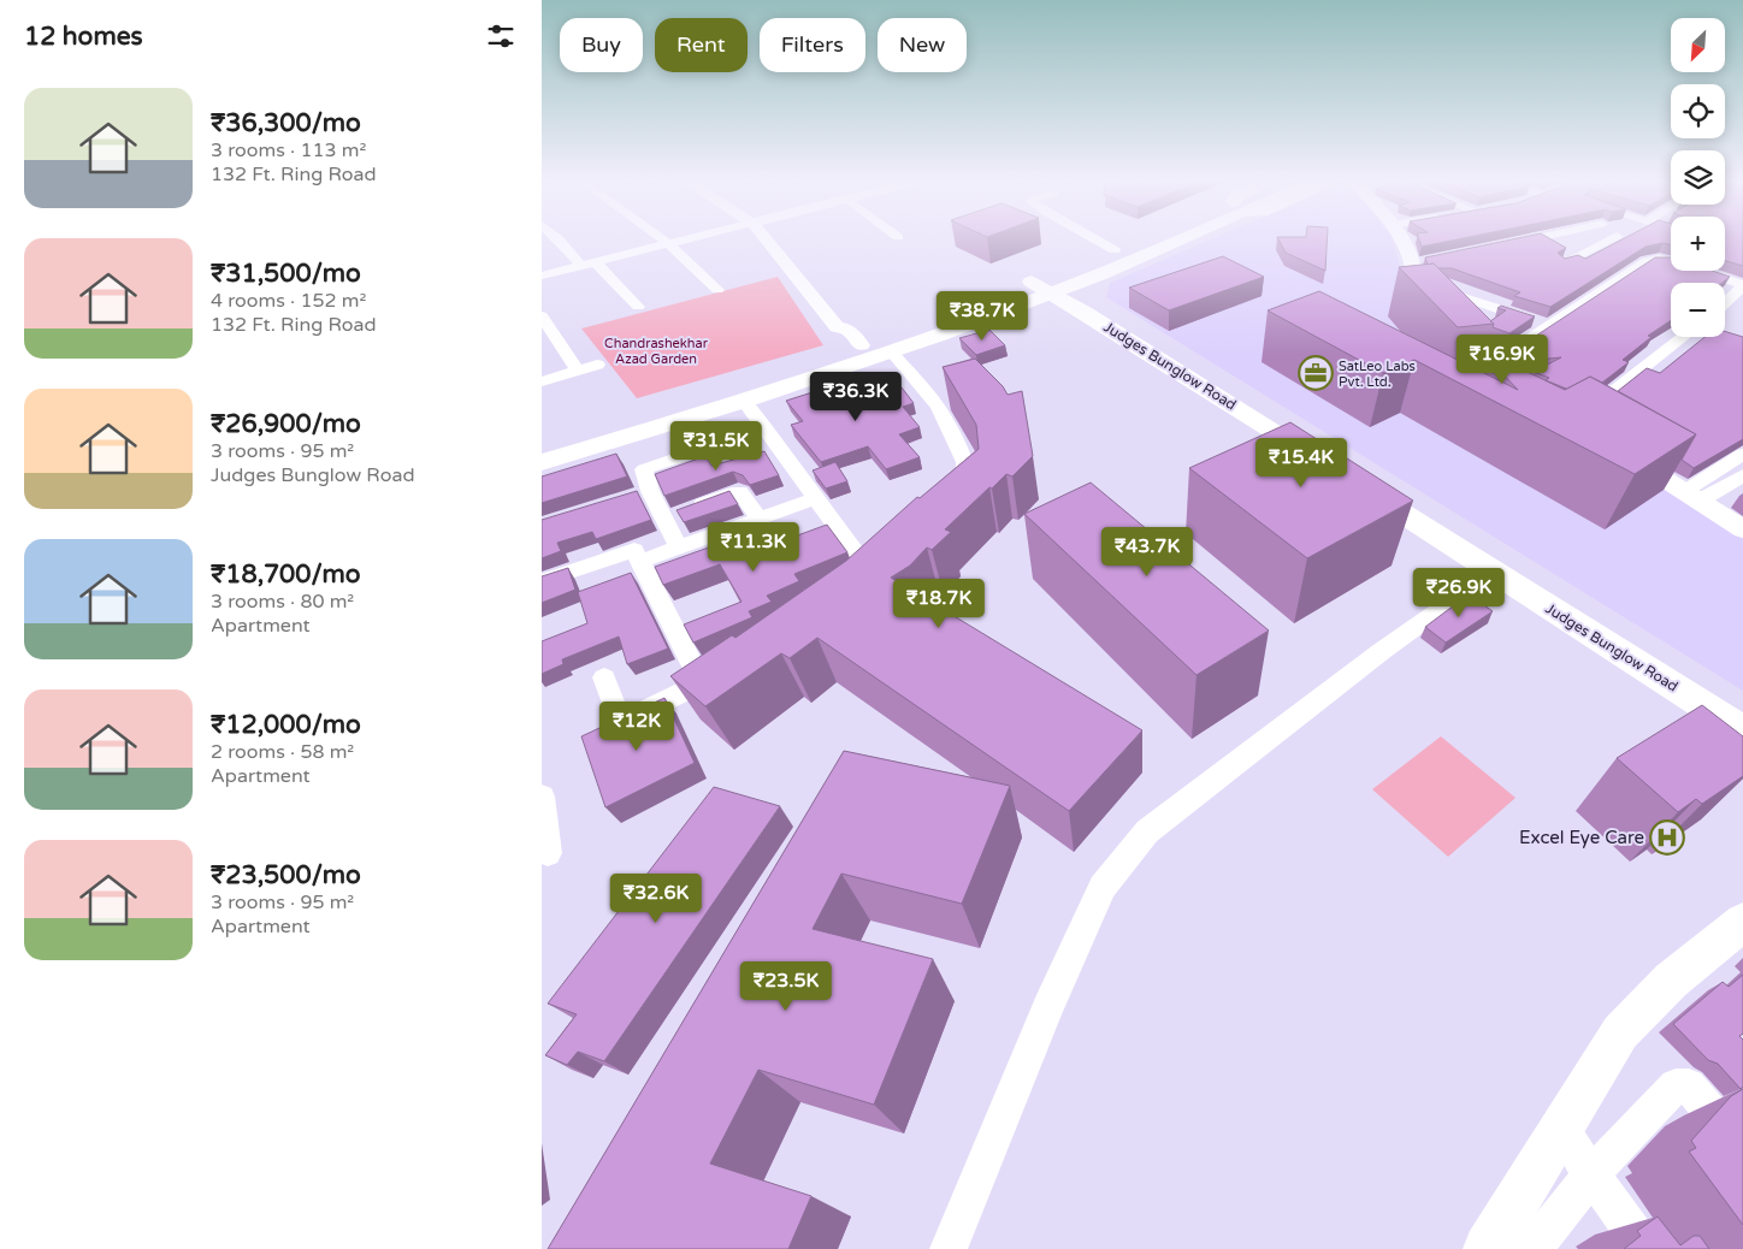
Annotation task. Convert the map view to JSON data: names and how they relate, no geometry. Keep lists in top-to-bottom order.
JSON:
{
  "streets": {
    "main road": ["Judges Bunglow Road"]
  },
  "parks": ["Chandrashekhar Azad Garden"],
  "places": {
    "office": ["SatLeo Labs Pvt. Ltd."],
    "hospital": ["Excel Eye Care"]
  },
  "north": "bottom left",
  "page": {
    "heading": "12 homes",
    "map_buttons": ["+", "−"],
    "chip": [
      "Buy",
      "Rent",
      "Filters",
      "New"
    ],
    "list": [
      {
        "name": "₹36,300/mo",
        "note": "3 rooms · 113 m² · 132 Ft. Ring Road"
      },
      {
        "name": "₹31,500/mo",
        "note": "4 rooms · 152 m² · 132 Ft. Ring Road"
      },
      {
        "name": "₹26,900/mo",
        "note": "3 rooms · 95 m² · Judges Bunglow Road"
      },
      {
        "name": "₹18,700/mo",
        "note": "3 rooms · 80 m² · Apartment"
      },
      {
        "name": "₹12,000/mo",
        "note": "2 rooms · 58 m² · Apartment"
      },
      {
        "name": "₹23,500/mo",
        "note": "3 rooms · 95 m² · Apartment"
      }
    ],
    "price": [
      "₹38.7K",
      "₹16.9K",
      "₹36.3K",
      "₹31.5K",
      "₹15.4K",
      "₹11.3K",
      "₹43.7K",
      "₹26.9K",
      "₹18.7K",
      "₹12K",
      "₹32.6K",
      "₹23.5K"
    ]
  }
}
